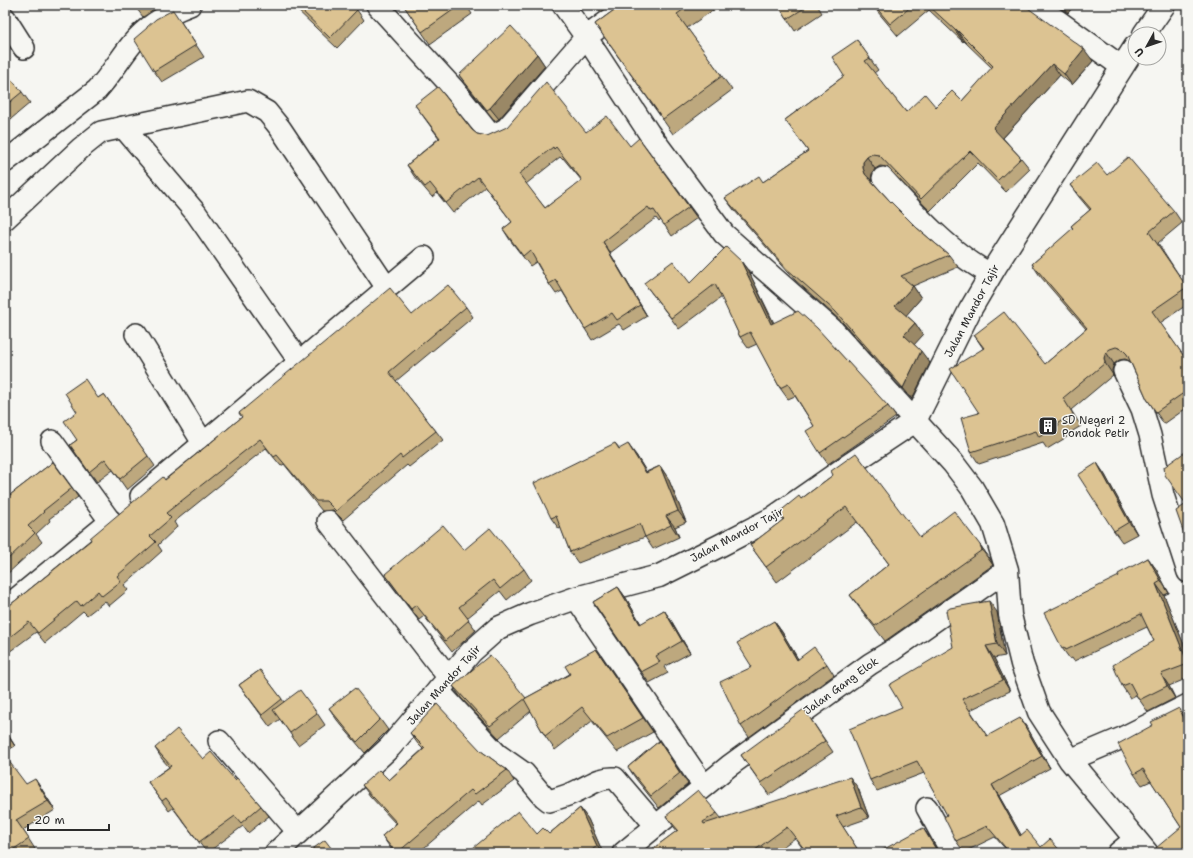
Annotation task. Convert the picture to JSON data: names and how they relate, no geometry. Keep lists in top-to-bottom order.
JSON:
{
  "streets": {
    "main road": ["Jalan Mandor Tajir"],
    "street": ["Jalan Gang Elok"]
  },
  "places": {
    "building": ["SD Negeri 2 Pondok Petir"]
  },
  "scale_bar": "20 m",
  "north": "bottom left"
}
